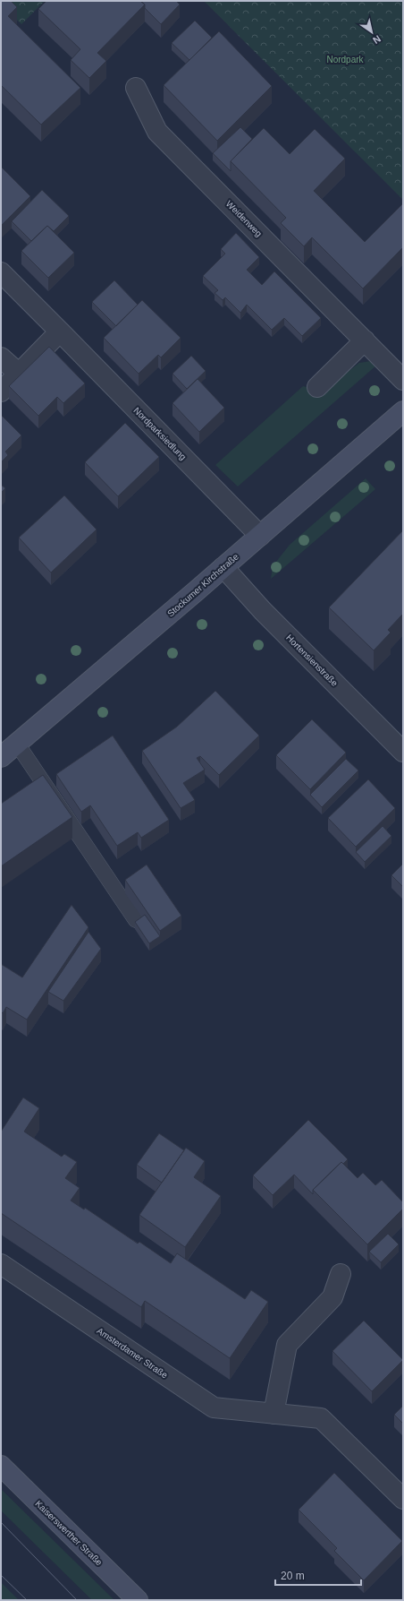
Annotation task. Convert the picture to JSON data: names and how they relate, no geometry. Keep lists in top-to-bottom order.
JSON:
{
  "streets": {
    "street": [
      "Weidenweg",
      "Nordparksiedlung",
      "Stockumer Kirchstraße",
      "Hortensienstraße",
      "Amsterdamer Straße",
      "Kaiserswerther Straße"
    ]
  },
  "crossings": [
    ["Nordparksiedlung", "Stockumer Kirchstraße"],
    ["Stockumer Kirchstraße", "Hortensienstraße"]
  ],
  "parks": ["Nordpark"],
  "scale_bar": "20 m",
  "north": "bottom right"
}
